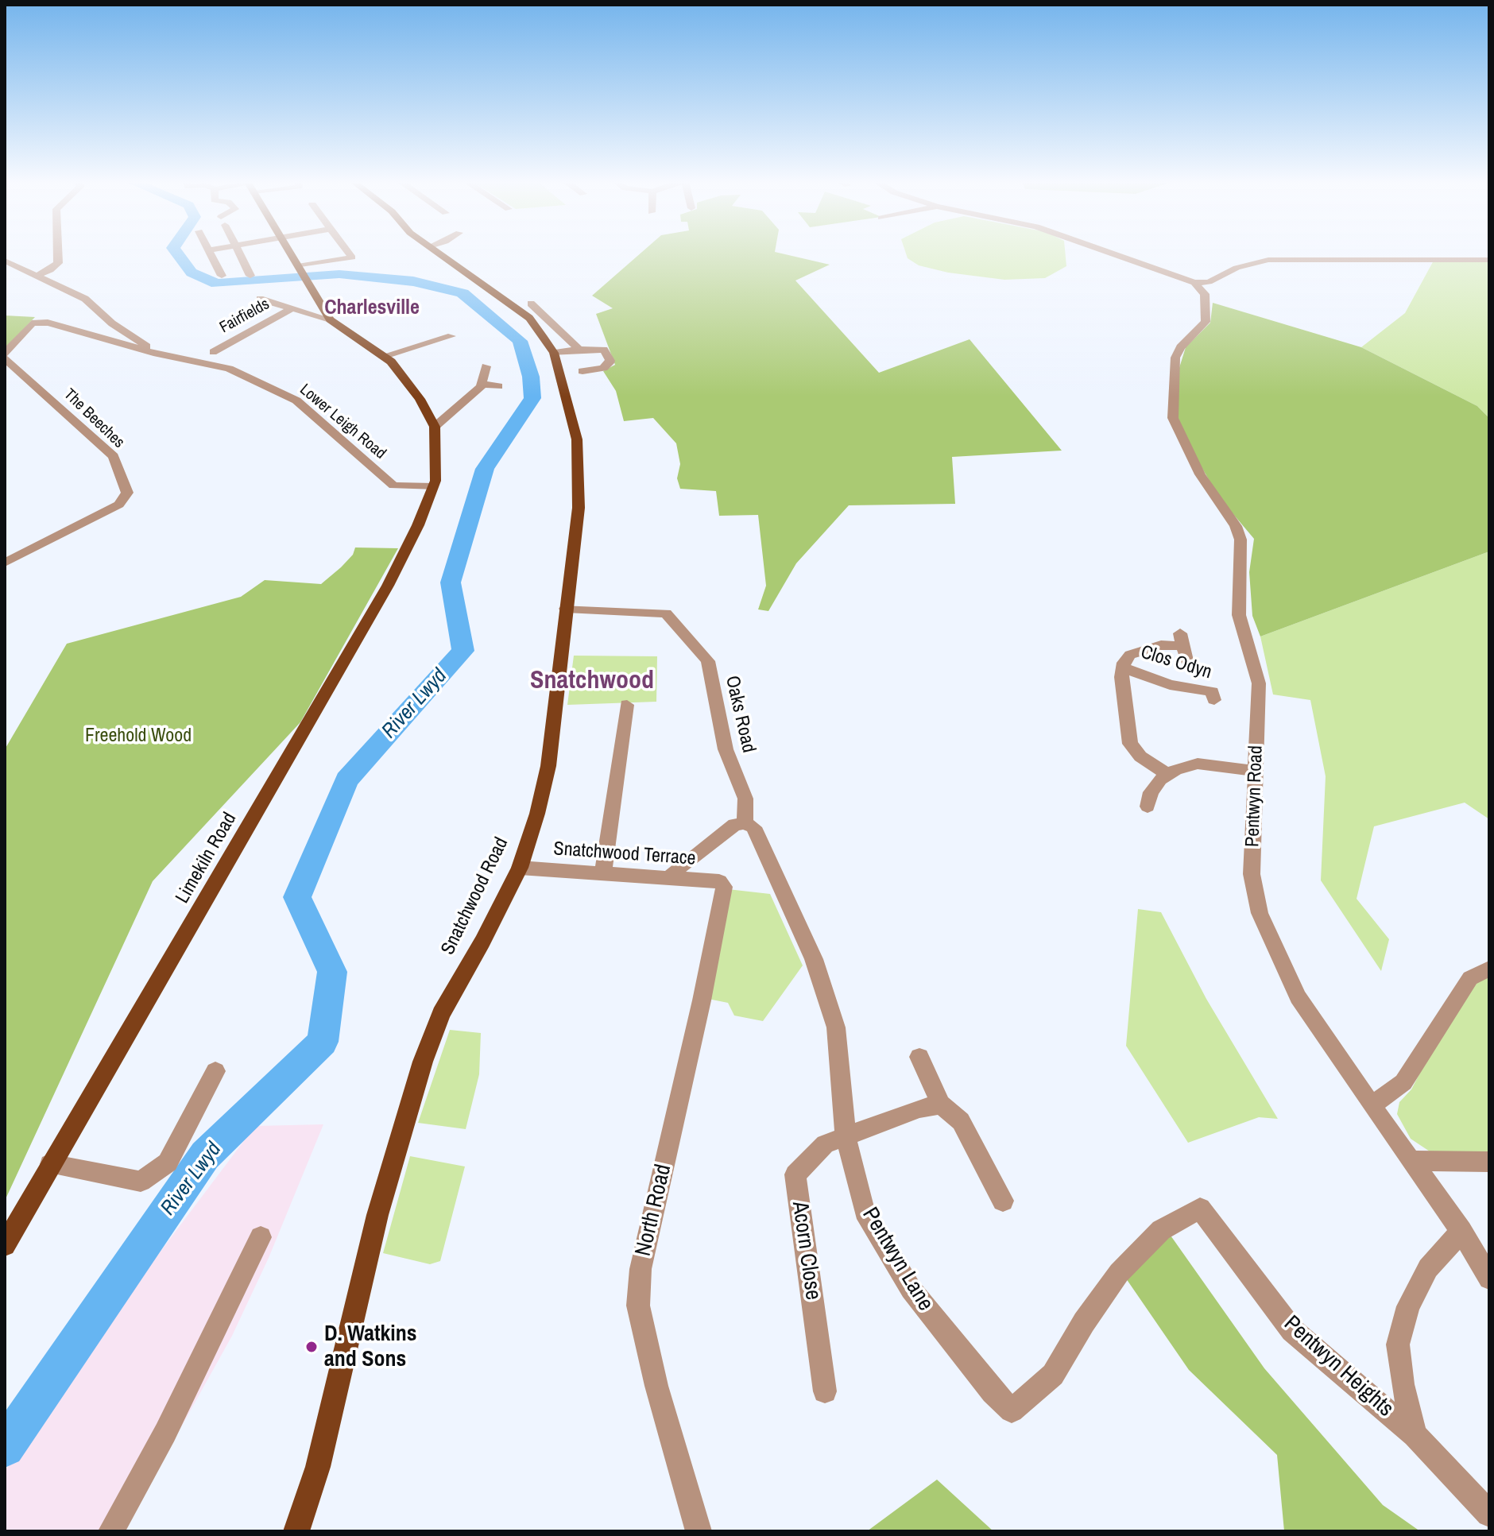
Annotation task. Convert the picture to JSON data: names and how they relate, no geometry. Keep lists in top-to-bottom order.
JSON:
{
  "streets": {
    "main road": ["Limekiln Road", "Snatchwood Road"],
    "street": [
      "Fairfields",
      "The Beeches",
      "Lower Leigh Road",
      "Clos Odyn",
      "Oaks Road",
      "Pentwyn Road",
      "Snatchwood Terrace",
      "North Road",
      "Acorn Close",
      "Pentwyn Lane",
      "Pentwyn Heights"
    ]
  },
  "crossings": [
    ["The Beeches", "Lower Leigh Road"],
    ["Lower Leigh Road", "Limekiln Road"],
    ["Oaks Road", "Snatchwood Road"],
    ["Oaks Road", "Pentwyn Lane"],
    ["Snatchwood Terrace", "Snatchwood Road"],
    ["Snatchwood Terrace", "North Road"],
    ["Acorn Close", "Pentwyn Lane"],
    ["Pentwyn Lane", "Pentwyn Heights"]
  ],
  "districts": ["Charlesville", "Snatchwood"],
  "water": ["River Lwyd"],
  "parks": ["Freehold Wood"],
  "places": ["D. Watkins and Sons"]
}
